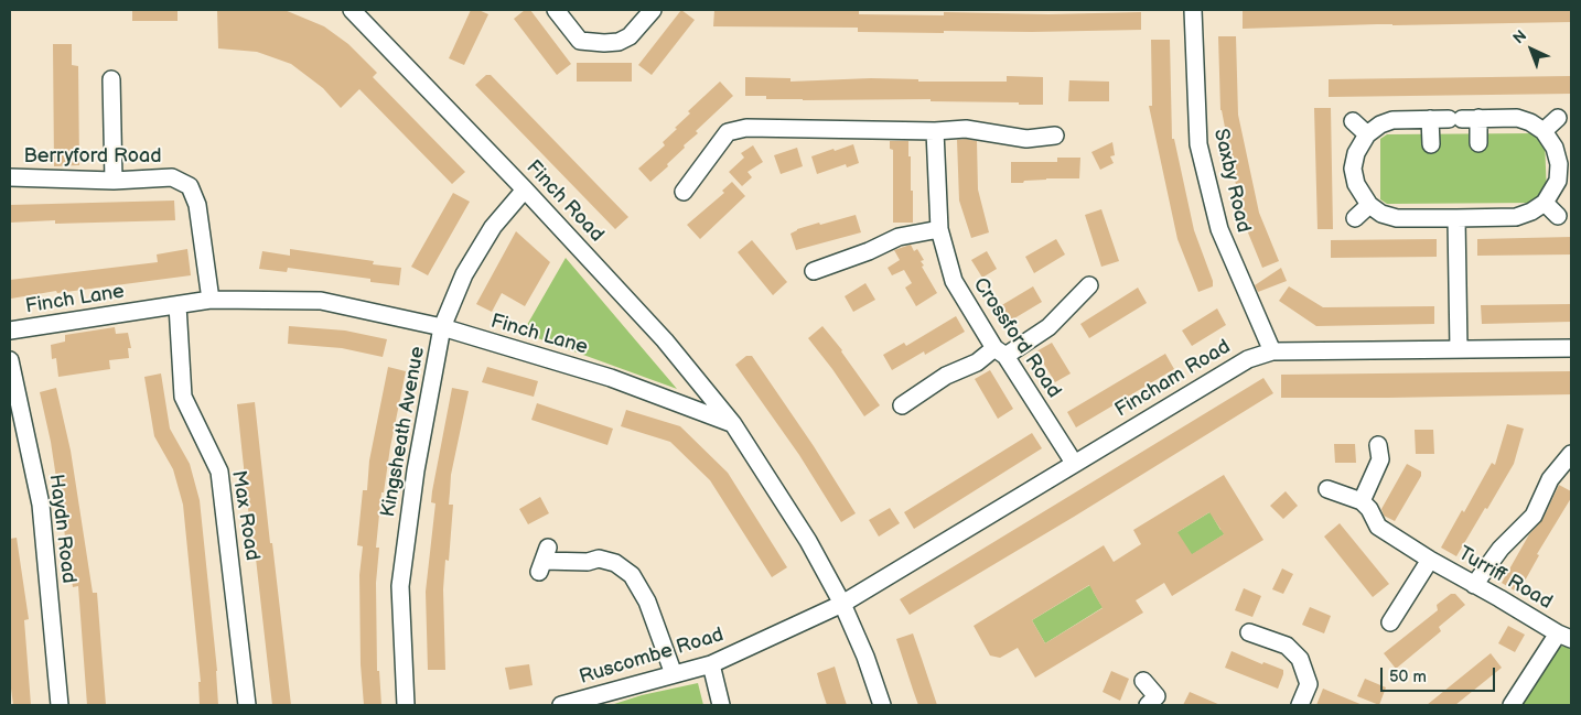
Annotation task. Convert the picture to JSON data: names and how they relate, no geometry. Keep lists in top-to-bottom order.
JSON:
{
  "streets": {
    "street": [
      "Berryford Road",
      "Saxby Road",
      "Finch Road",
      "Finch Lane",
      "Crossford Road",
      "Fincham Road",
      "Kingsheath Avenue",
      "Max Road",
      "Haydn Road",
      "Turriff Road",
      "Ruscombe Road"
    ]
  },
  "crossings": [
    ["Berryford Road", "Finch Lane"],
    ["Saxby Road", "Fincham Road"],
    ["Finch Road", "Finch Lane"],
    ["Finch Road", "Kingsheath Avenue"],
    ["Finch Lane", "Kingsheath Avenue"],
    ["Finch Lane", "Max Road"],
    ["Crossford Road", "Fincham Road"],
    ["Fincham Road", "Ruscombe Road"]
  ],
  "scale_bar": "50 m",
  "north": "top left"
}
